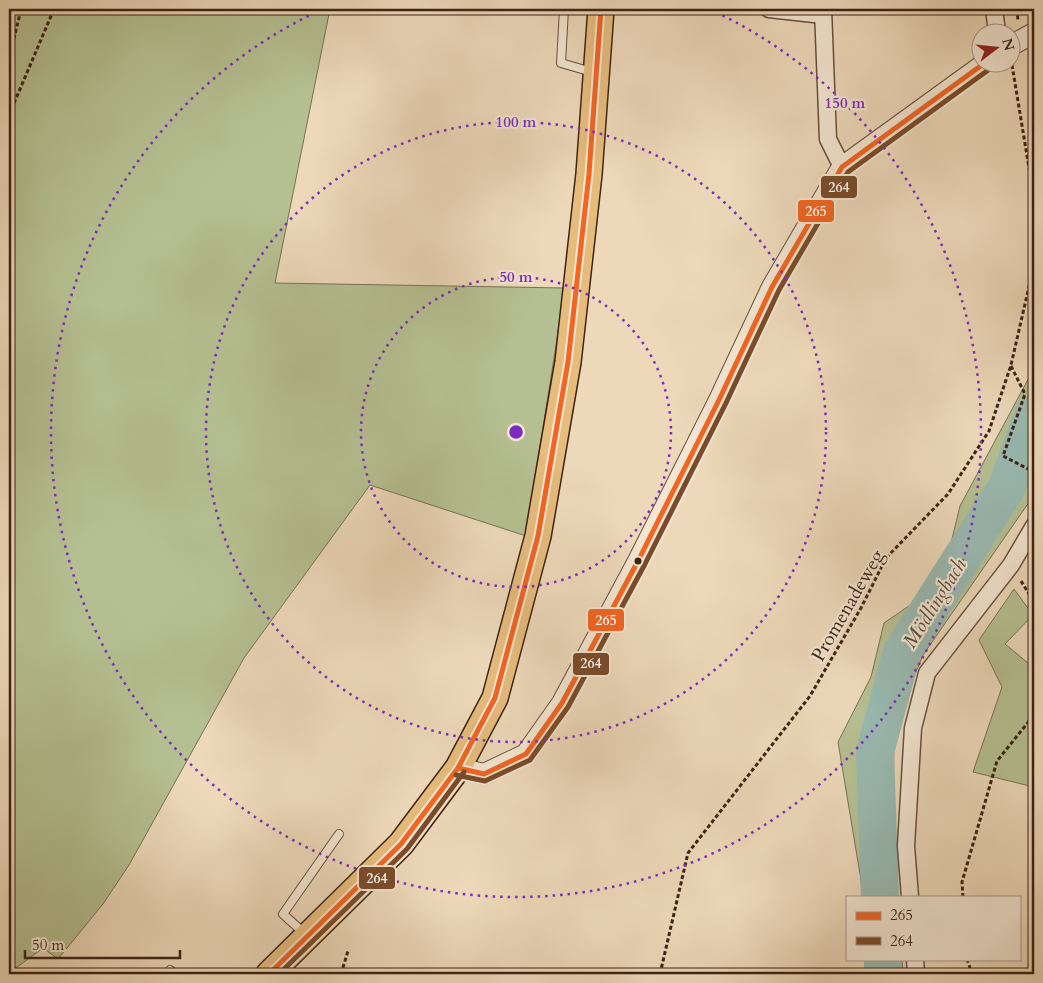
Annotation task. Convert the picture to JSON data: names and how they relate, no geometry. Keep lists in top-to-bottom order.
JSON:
{
  "streets": {
    "path": ["Promenadeweg"]
  },
  "water": ["Mödlingbach"],
  "lines": ["transit line 265", "transit line 264"],
  "legend": ["265", "264"],
  "scale_bar": "50 m",
  "north": "right",
  "rings": ["150 m", "100 m", "50 m"]
}
